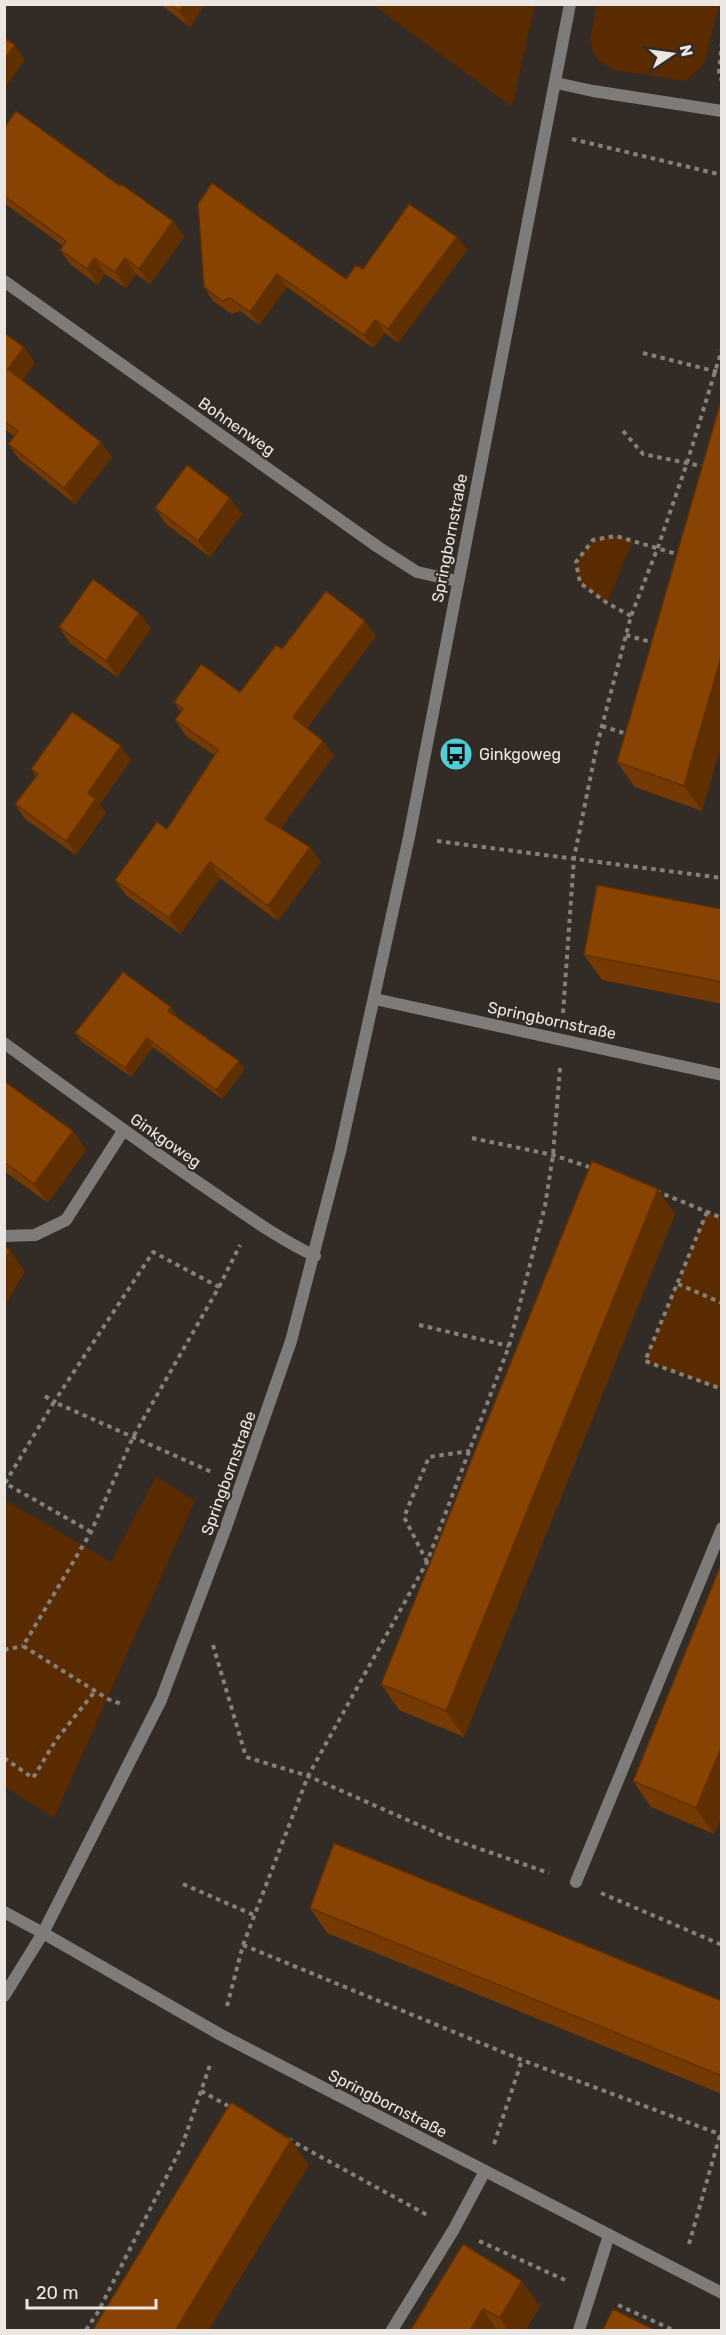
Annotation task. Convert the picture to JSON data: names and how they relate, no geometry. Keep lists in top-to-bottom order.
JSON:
{
  "streets": {
    "street": ["Bohnenweg", "Springbornstraße", "Ginkgoweg"]
  },
  "crossings": [
    ["Bohnenweg", "Springbornstraße"],
    ["Springbornstraße", "Ginkgoweg"]
  ],
  "places": {
    "bus stop": ["Ginkgoweg"]
  },
  "scale_bar": "20 m",
  "north": "right"
}
